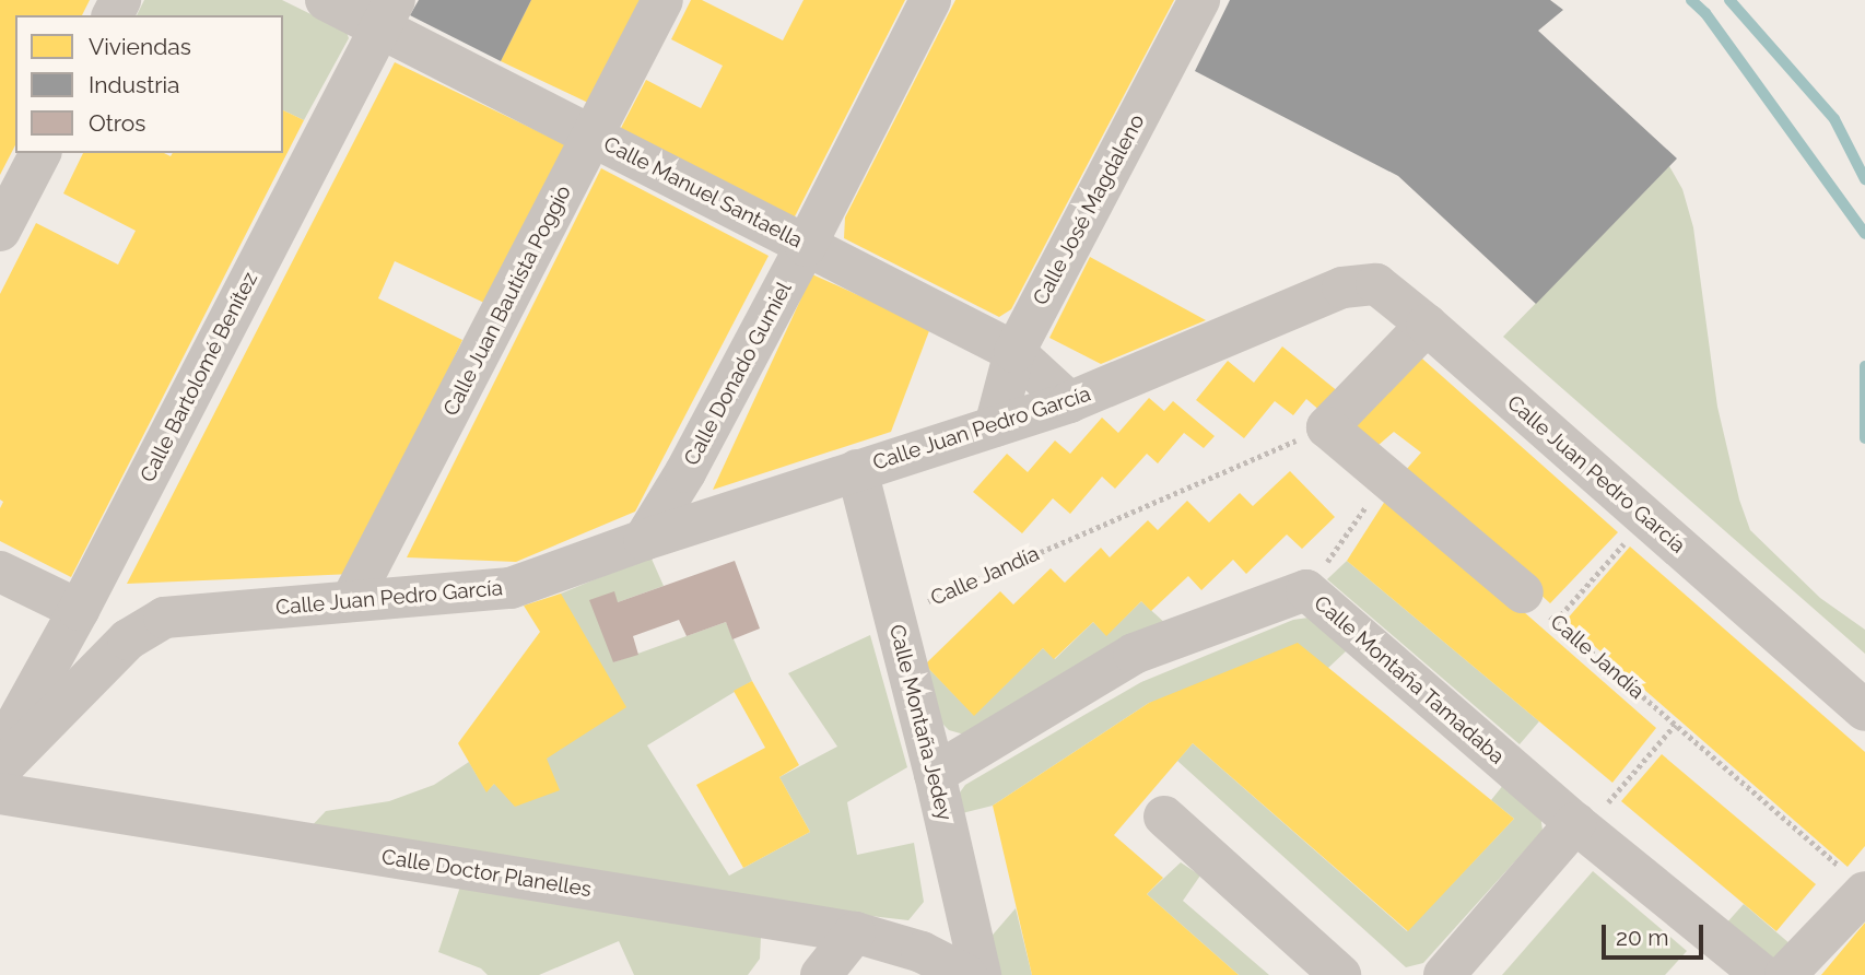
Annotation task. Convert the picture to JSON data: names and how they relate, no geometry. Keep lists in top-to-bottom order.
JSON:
{
  "streets": {
    "street": [
      "Calle Manuel Santaella",
      "Calle José Magdaleno",
      "Calle Juan Bautista Poggio",
      "Calle Donado Gumiel",
      "Calle Bartolomé Benítez",
      "Calle Juan Pedro García",
      "Calle Montaña Tamadaba",
      "Calle Montaña Jedey",
      "Calle Doctor Planelles"
    ],
    "path": ["Calle Jandía"]
  },
  "crossings": [
    ["Calle Manuel Santaella", "Calle José Magdaleno"],
    ["Calle Manuel Santaella", "Calle Juan Bautista Poggio"],
    ["Calle Manuel Santaella", "Calle Donado Gumiel"],
    ["Calle Manuel Santaella", "Calle Bartolomé Benítez"],
    ["Calle Manuel Santaella", "Calle Juan Pedro García"],
    ["Calle José Magdaleno", "Calle Juan Pedro García"],
    ["Calle Juan Bautista Poggio", "Calle Juan Pedro García"],
    ["Calle Donado Gumiel", "Calle Juan Pedro García"],
    ["Calle Juan Pedro García", "Calle Montaña Jedey"],
    ["Calle Jandía", "Calle Montaña Jedey"],
    ["Calle Montaña Tamadaba", "Calle Montaña Jedey"]
  ],
  "legend": ["Viviendas", "Industria", "Otros"],
  "scale_bar": "20 m"
}
